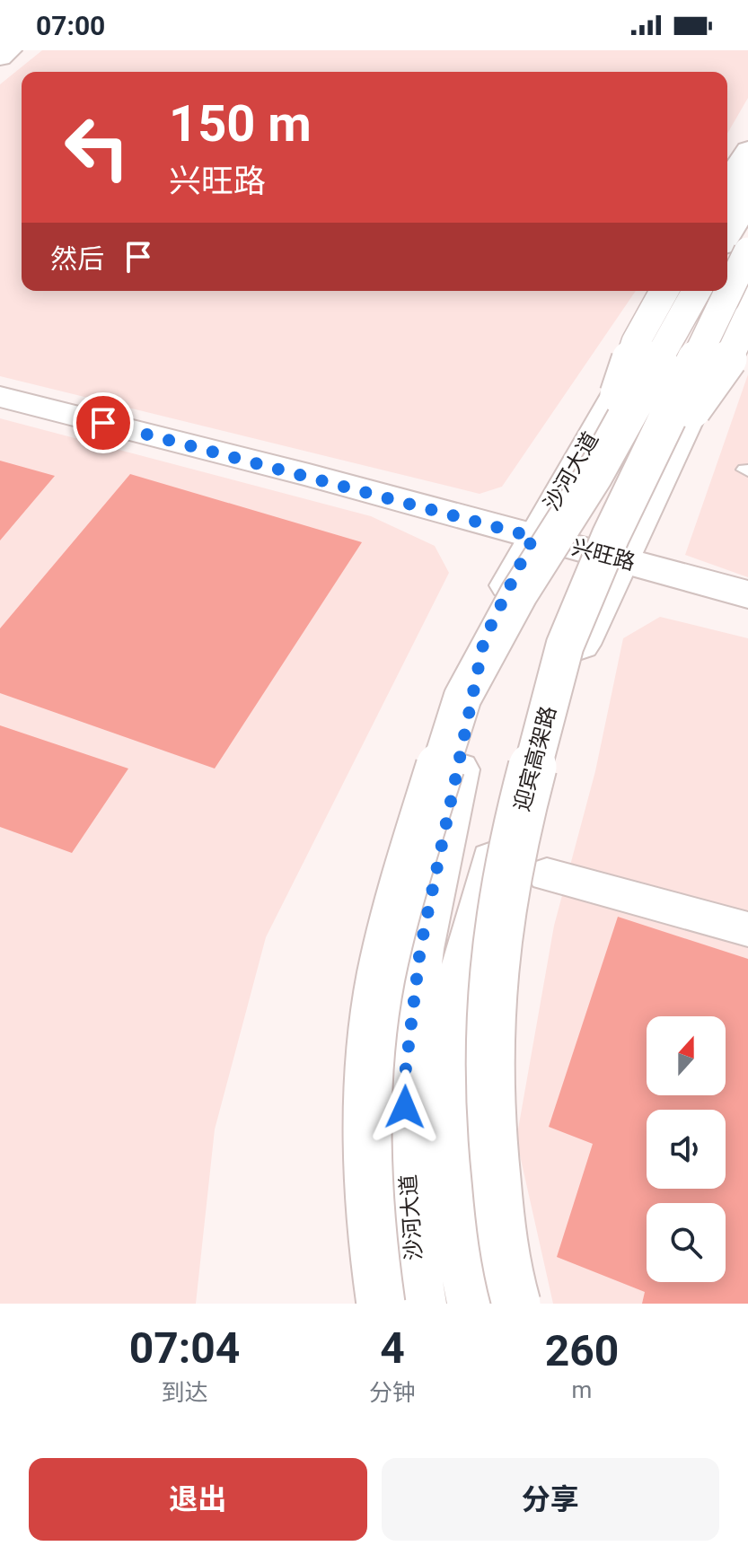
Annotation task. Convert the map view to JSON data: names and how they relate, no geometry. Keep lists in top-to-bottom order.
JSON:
{
  "streets": {
    "main road": ["沙河大道", "兴旺路", "迎宾高架路"]
  },
  "crossings": [
    ["沙河大道", "兴旺路"]
  ],
  "north": "top",
  "page": {
    "status": "07:00",
    "turn": ["150 m", "兴旺路"],
    "then": "然后",
    "eta": [
      "07:04",
      "到达",
      "4",
      "分钟",
      "260",
      "m"
    ],
    "buttons": ["退出", "分享"]
  }
}
